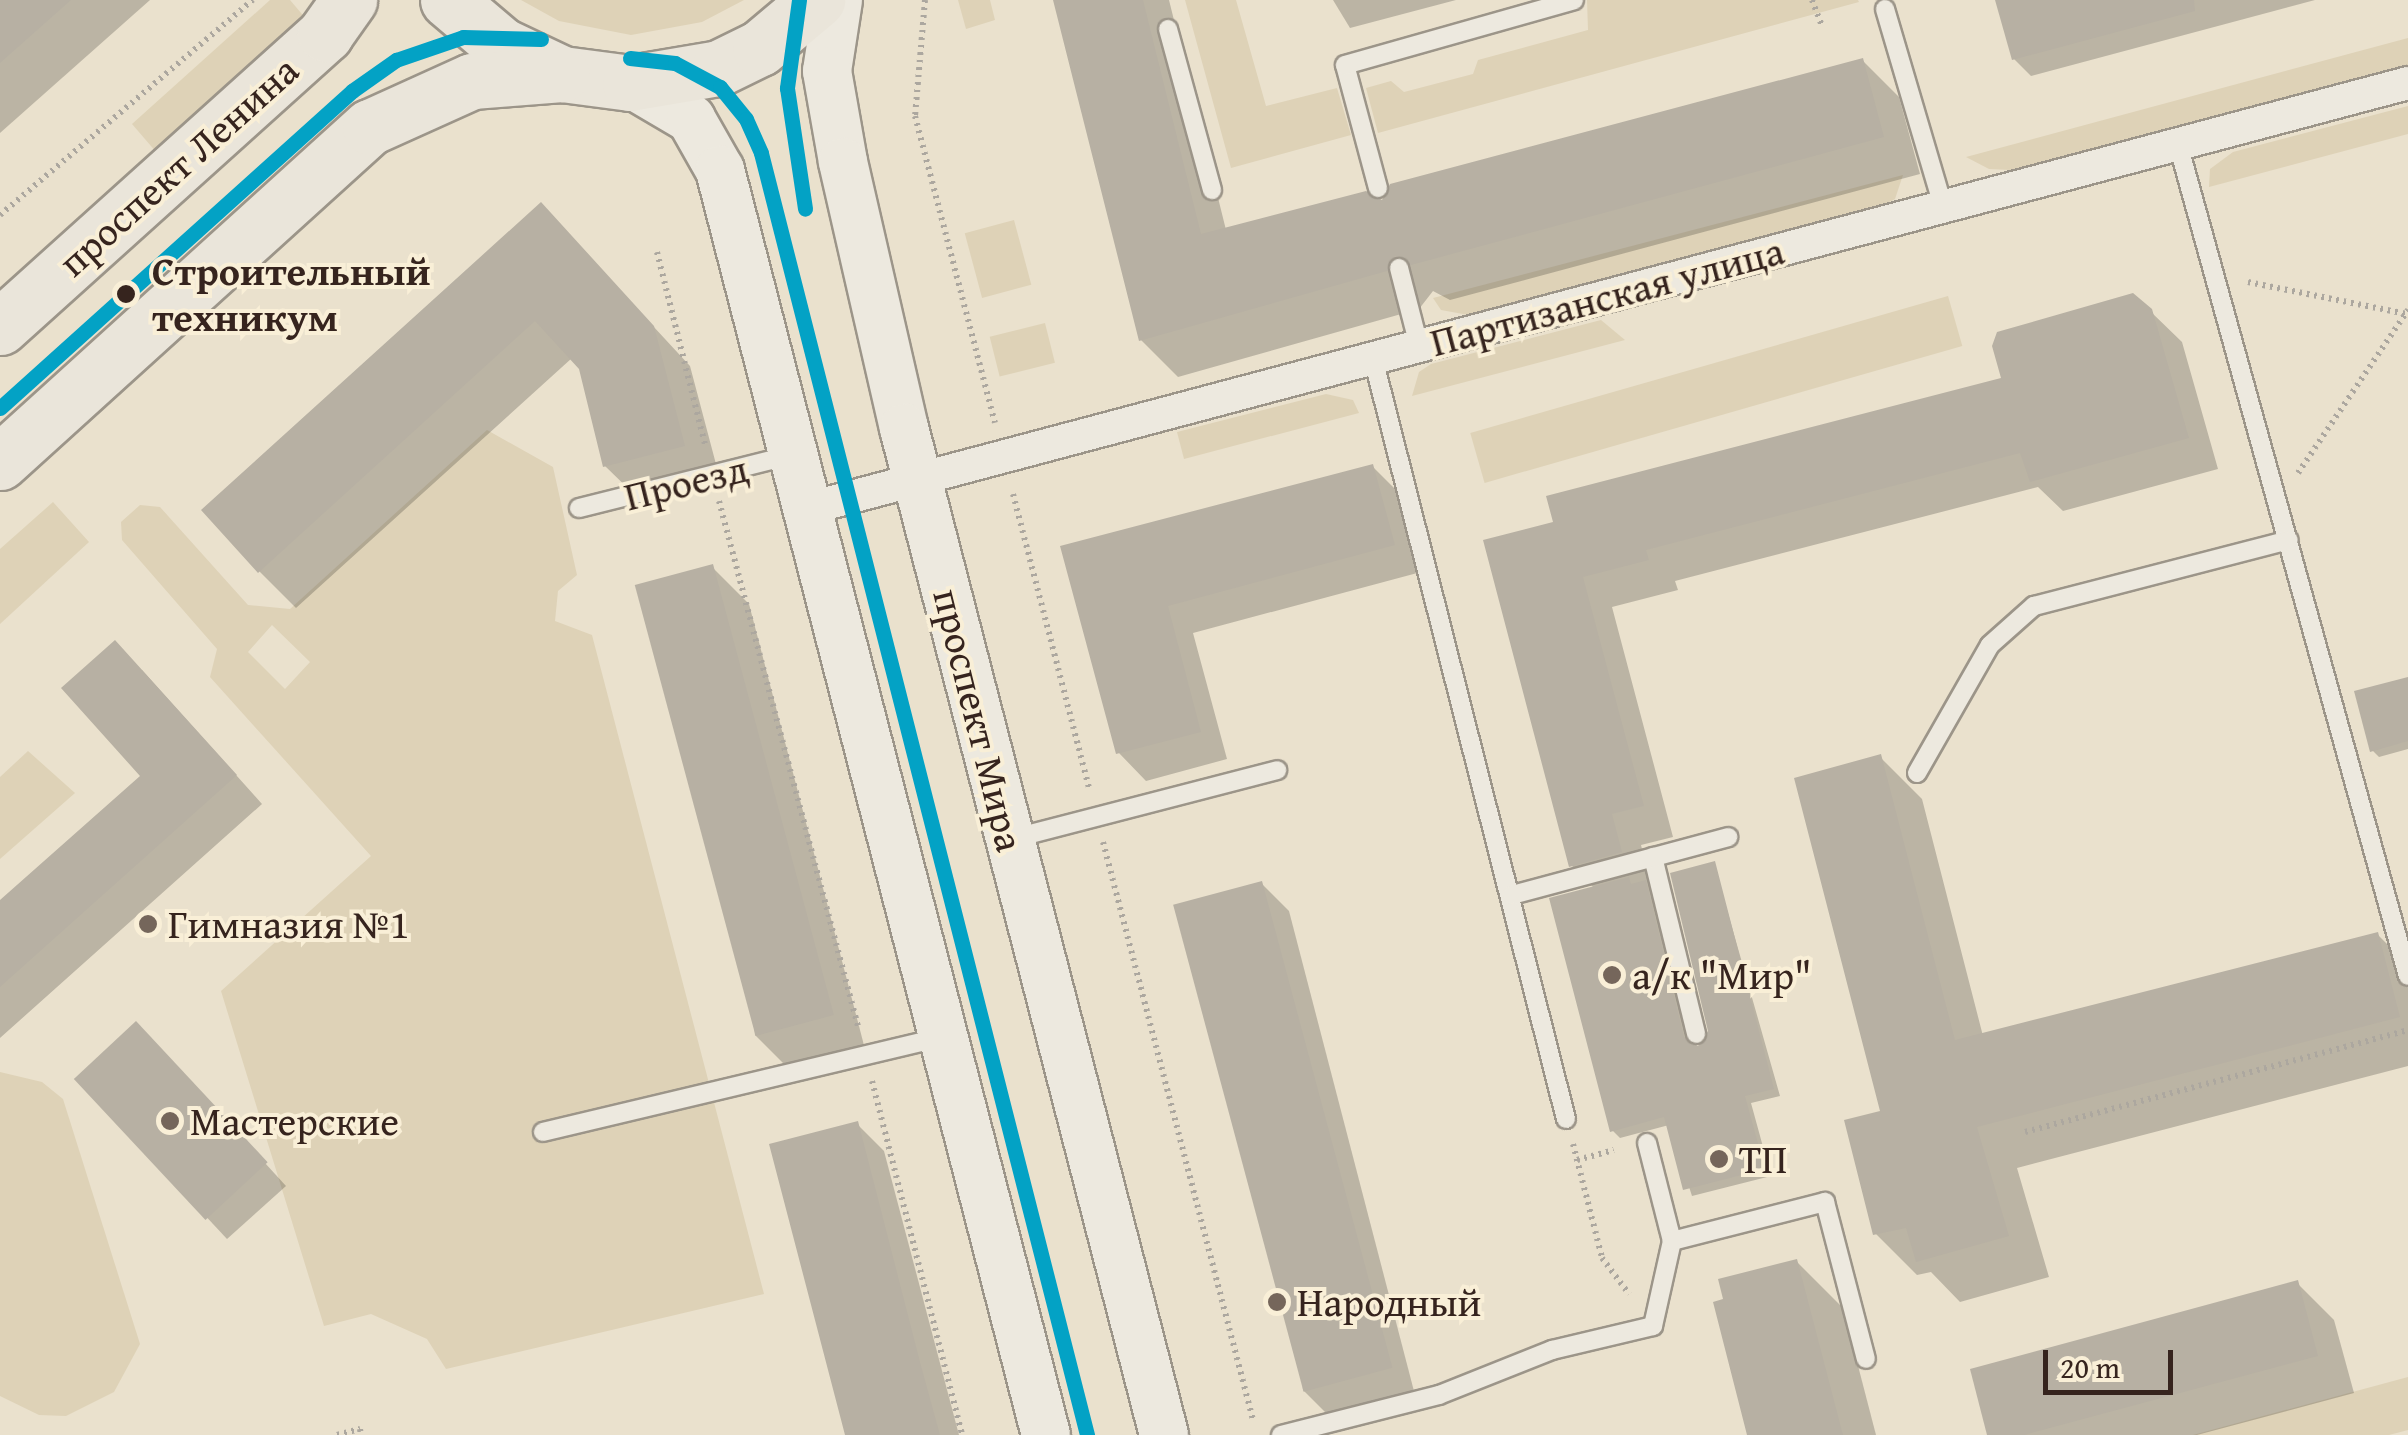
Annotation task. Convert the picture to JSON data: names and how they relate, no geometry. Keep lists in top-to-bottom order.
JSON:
{
  "streets": {
    "highway": ["проспект Ленина"],
    "main road": ["проспект Мира"],
    "street": ["Партизанская улица"],
    "lane": ["Проезд"]
  },
  "crossings": [
    ["Партизанская улица", "проспект Мира"]
  ],
  "places": [
    "Строительный техникум",
    "Гимназия №1",
    "а/к \"Мир\"",
    "Мастерские",
    "ТП",
    "Народный"
  ],
  "scale_bar": "20 m"
}
